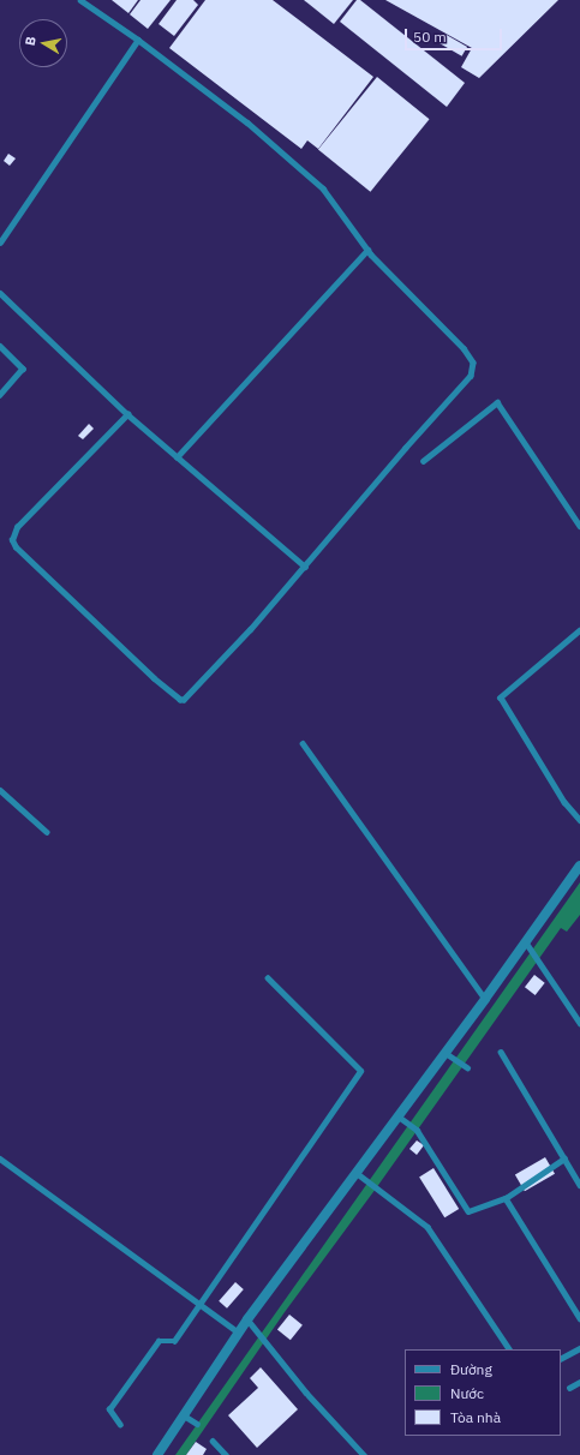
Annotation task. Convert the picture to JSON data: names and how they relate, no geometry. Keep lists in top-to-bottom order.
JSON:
{
  "legend": ["Đường", "Nước", "Tòa nhà"],
  "scale_bar": "50 m",
  "north": "left"
}
